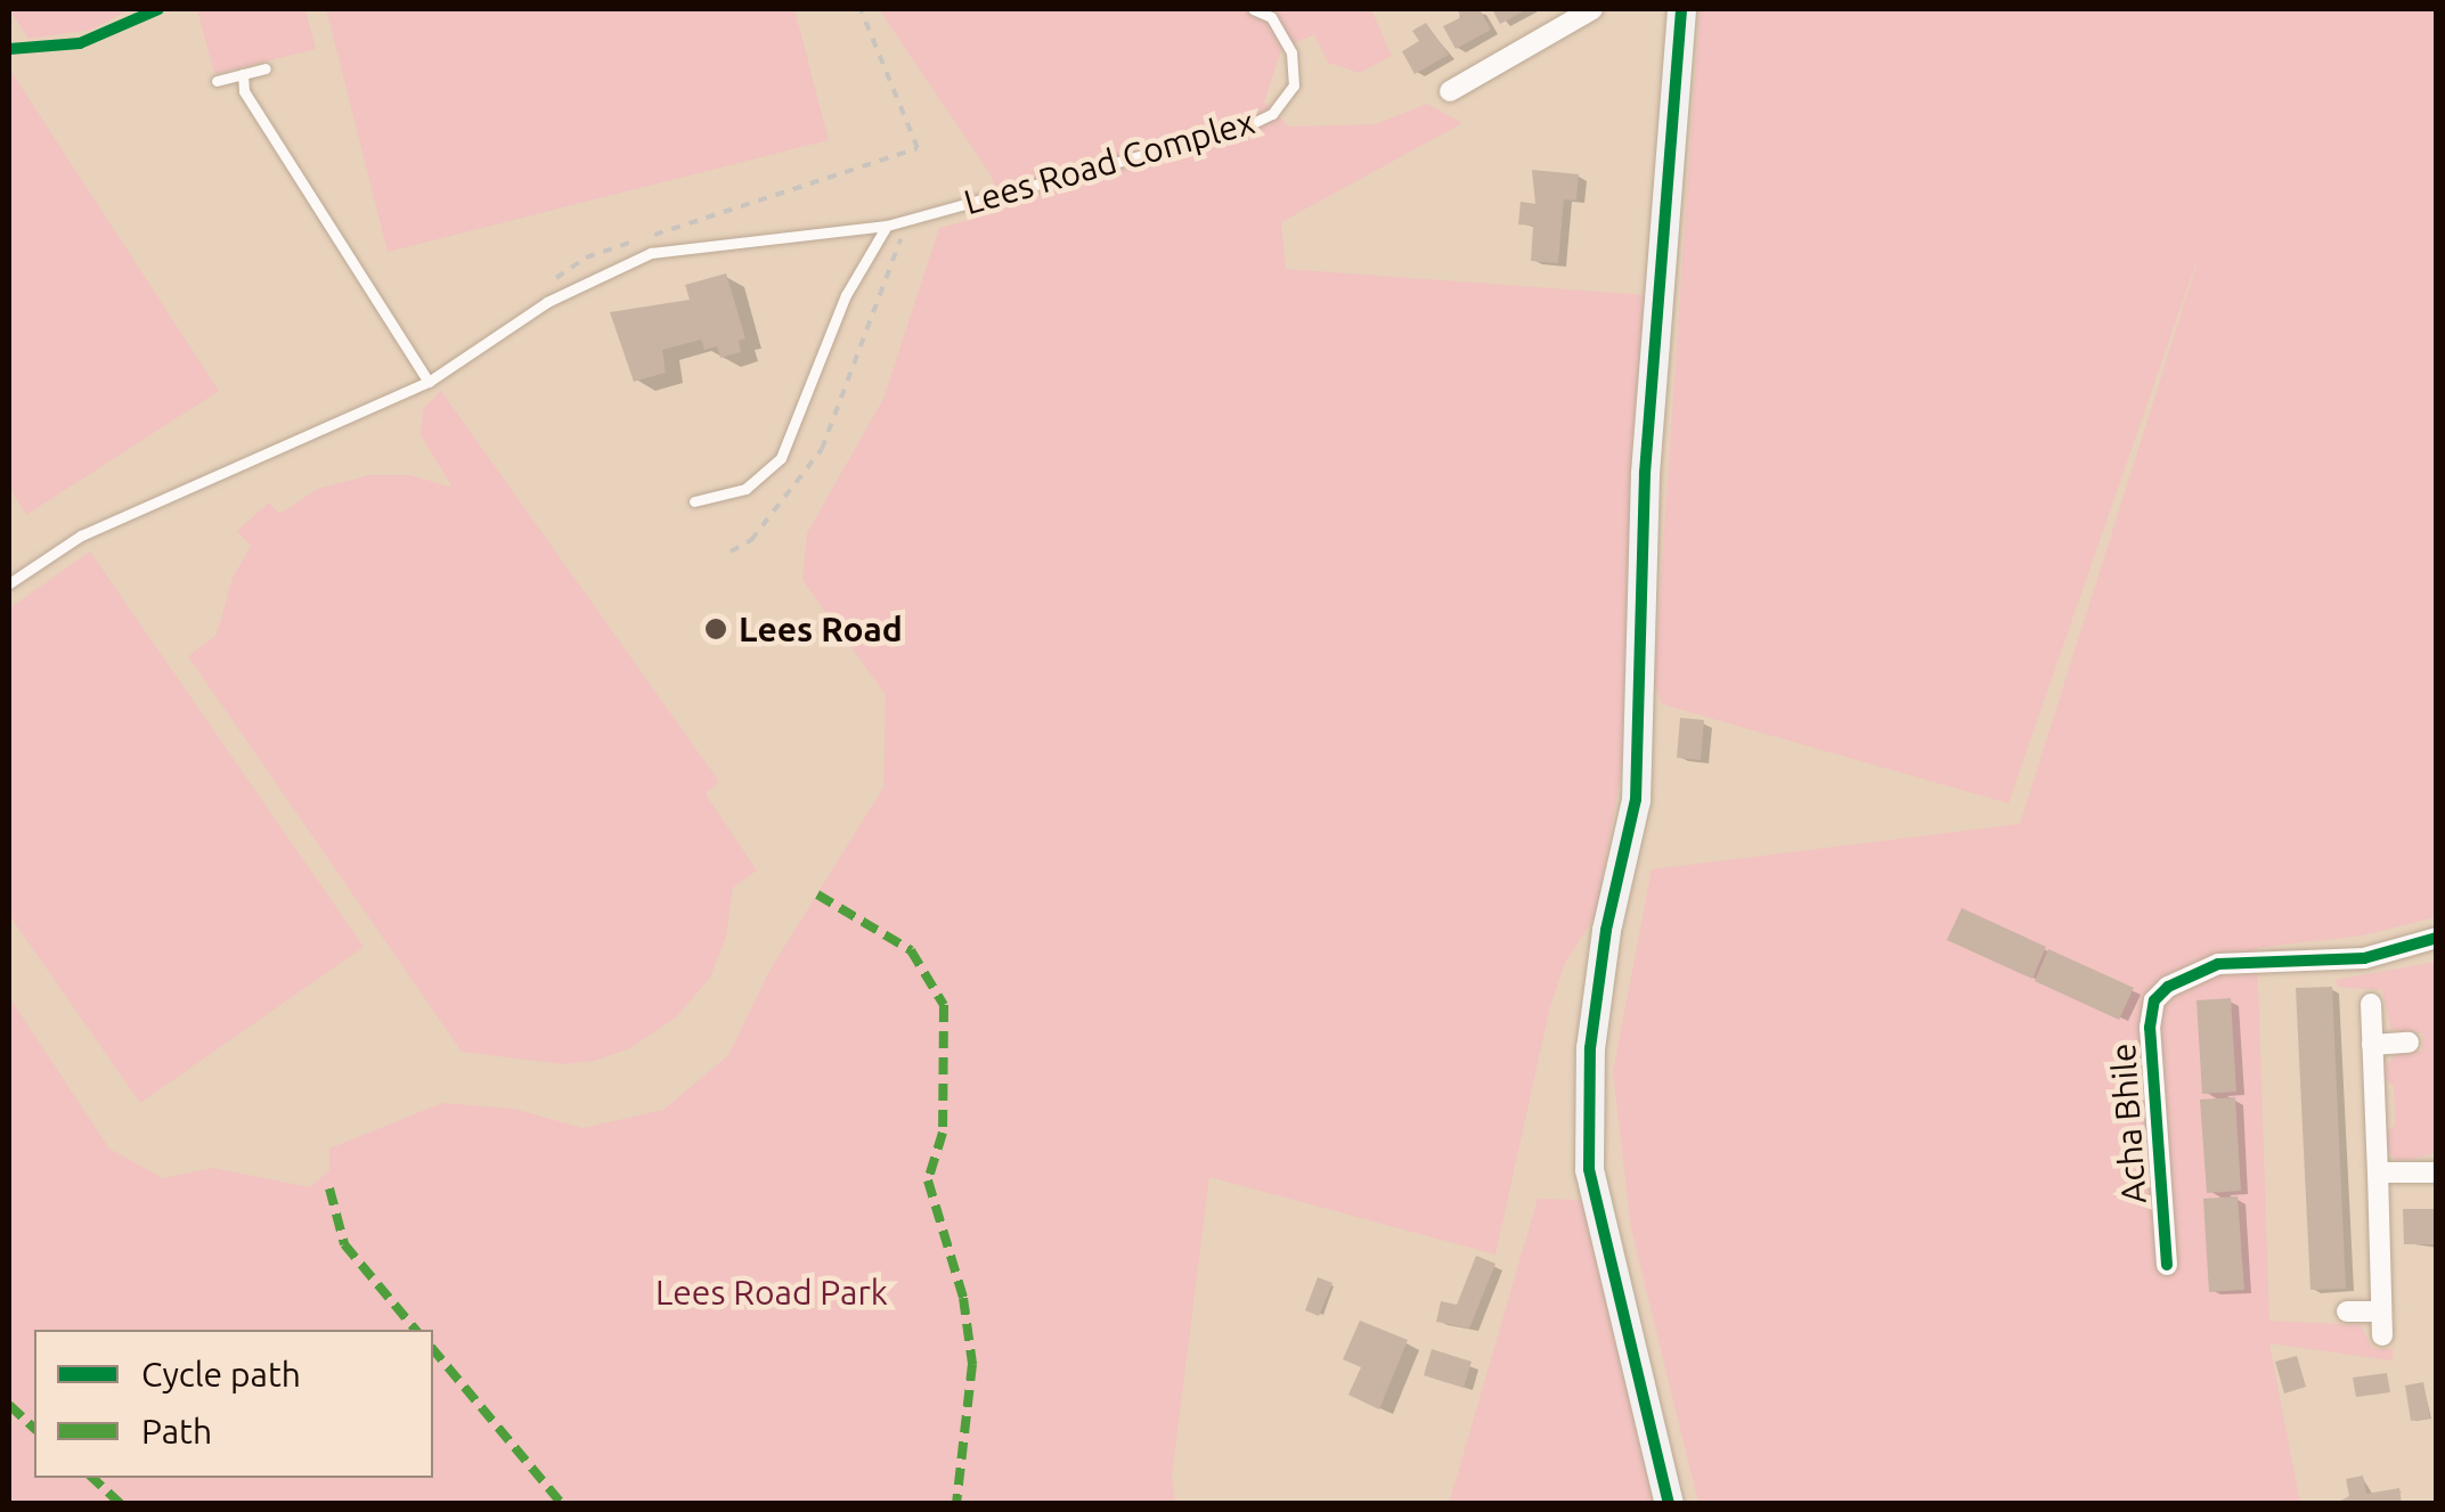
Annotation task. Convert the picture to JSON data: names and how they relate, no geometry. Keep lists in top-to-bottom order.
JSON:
{
  "streets": {
    "street": ["Acha Bhile"],
    "lane": ["Lees Road Complex"]
  },
  "parks": ["Lees Road Park"],
  "places": ["Lees Road"],
  "legend": ["Cycle path", "Path"]
}
